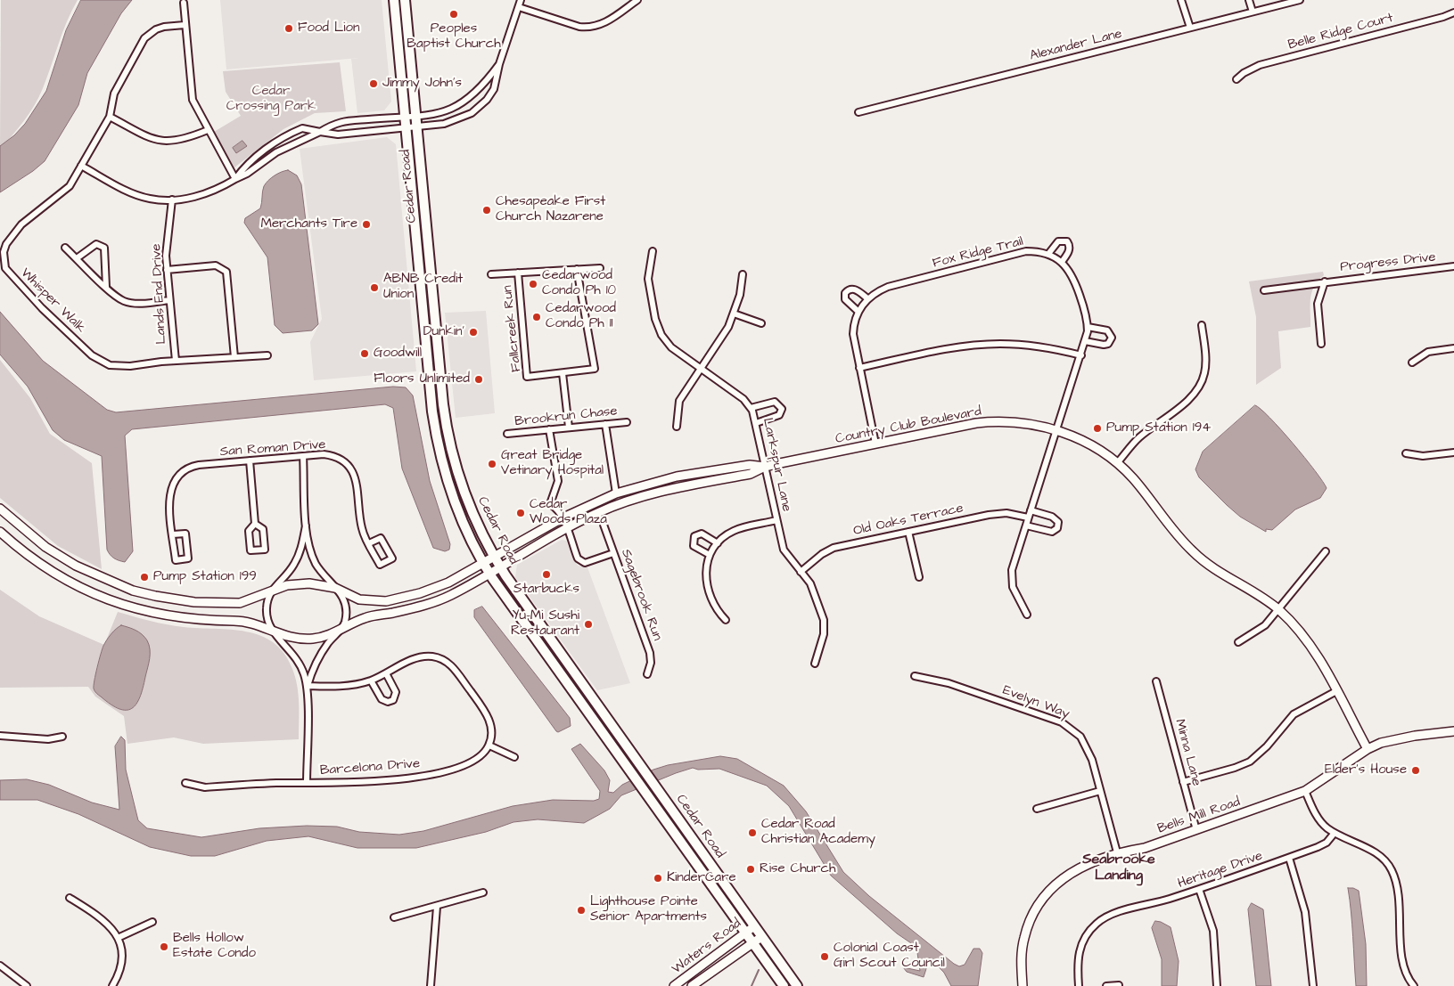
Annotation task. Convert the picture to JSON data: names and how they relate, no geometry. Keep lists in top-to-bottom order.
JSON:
{
  "streets": {
    "main road": ["Cedar Road"],
    "street": [
      "Belle Ridge Court",
      "Alexander Lane",
      "Fox Ridge Trail",
      "Progress Drive",
      "Lands End Drive",
      "Whisper Walk",
      "Fallcreek Run",
      "Brookrun Chase",
      "Country Club Boulevard",
      "San Roman Drive",
      "Larkspur Lane",
      "Old Oaks Terrace",
      "Sagebrook Run",
      "Evelyn Way",
      "Minna Lane",
      "Barcelona Drive",
      "Bells Mill Road",
      "Heritage Drive",
      "Waters Road"
    ]
  },
  "crossings": [
    ["Cedar Road", "Country Club Boulevard"],
    ["Cedar Road", "Waters Road"],
    ["Fox Ridge Trail", "Country Club Boulevard"],
    ["Fox Ridge Trail", "Old Oaks Terrace"],
    ["Lands End Drive", "Whisper Walk"],
    ["Country Club Boulevard", "Larkspur Lane"],
    ["Country Club Boulevard", "Bells Mill Road"],
    ["Larkspur Lane", "Old Oaks Terrace"],
    ["Evelyn Way", "Bells Mill Road"],
    ["Minna Lane", "Bells Mill Road"]
  ],
  "districts": ["Seabrooke Landing"],
  "parks": ["Cedar Crossing Park"],
  "places": [
    "Peoples Baptist Church",
    "Food Lion",
    "Jimmy John's",
    "Chesapeake First Church Nazarene",
    "Merchants Tire",
    "Cedarwood Condo Ph 10",
    "ABNB Credit Union",
    "Cedarwood Condo Ph 11",
    "Dunkin'",
    "Goodwill",
    "Floors Unlimited",
    "Pump Station 194",
    "Great Bridge Vetinary Hospital",
    "Cedar Woods Plaza",
    "Starbucks",
    "Pump Station 199",
    "Yu-Mi Sushi Restaurant",
    "Elder's House",
    "Cedar Road Christian Academy",
    "Rise Church",
    "KinderCare",
    "Lighthouse Pointe Senior Apartments",
    "Bells Hollow Estate Condo",
    "Colonial Coast Girl Scout Council"
  ]
}
